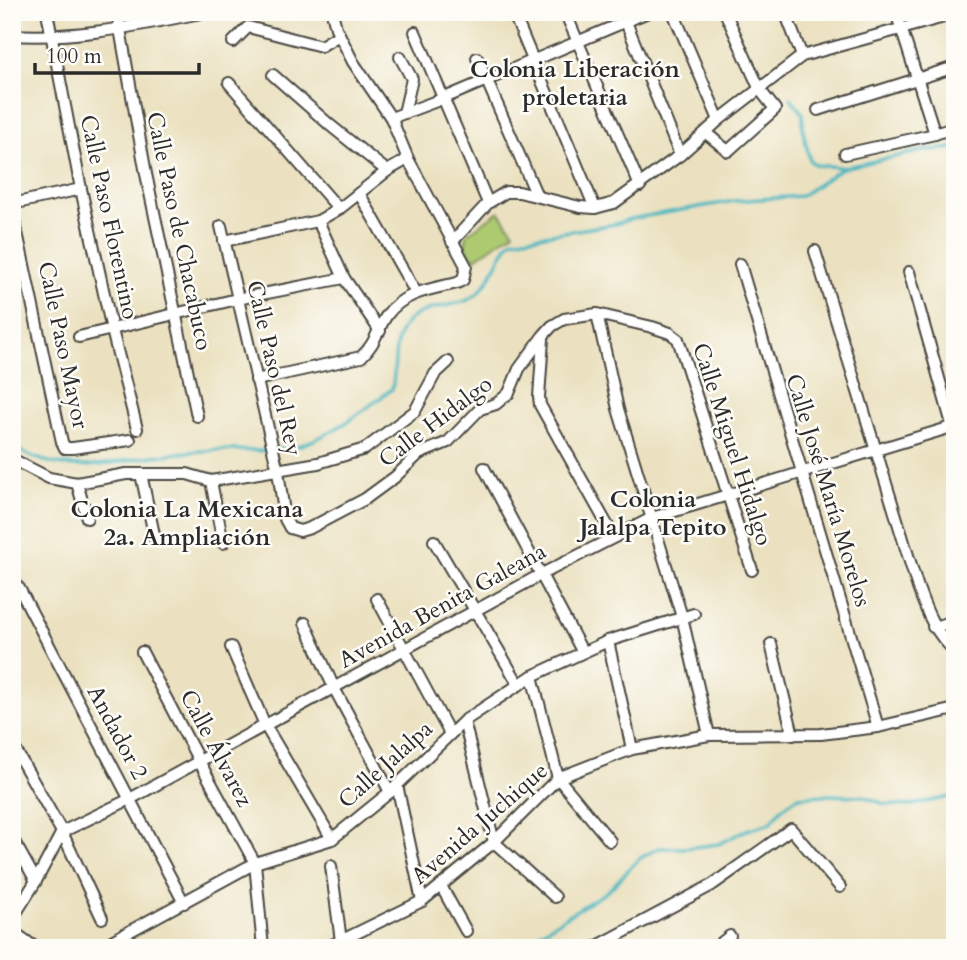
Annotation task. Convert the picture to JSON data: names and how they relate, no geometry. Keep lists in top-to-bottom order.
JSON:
{
  "streets": {
    "street": [
      "Calle Paso Florentino",
      "Calle Paso de Chacabuco",
      "Calle Paso Mayor",
      "Calle Paso del Rey",
      "Calle Hidalgo",
      "Calle Miguel Hidalgo",
      "Calle José María Morelos",
      "Avenida Benita Galeana",
      "Andador 2",
      "Calle Álvarez",
      "Calle Jalalpa",
      "Avenida Juchique"
    ]
  },
  "crossings": [
    ["Calle Paso del Rey", "Calle Hidalgo"],
    ["Calle Hidalgo", "Calle Miguel Hidalgo"],
    ["Calle Miguel Hidalgo", "Avenida Benita Galeana"],
    ["Calle José María Morelos", "Avenida Benita Galeana"],
    ["Calle José María Morelos", "Avenida Juchique"],
    ["Avenida Benita Galeana", "Andador 2"],
    ["Avenida Benita Galeana", "Calle Álvarez"],
    ["Andador 2", "Calle Jalalpa"],
    ["Calle Álvarez", "Calle Jalalpa"]
  ],
  "districts": ["Colonia Liberación proletaria", "Colonia Jalalpa Tepito", "Colonia La Mexicana 2a. Ampliación"],
  "scale_bar": "100 m"
}
